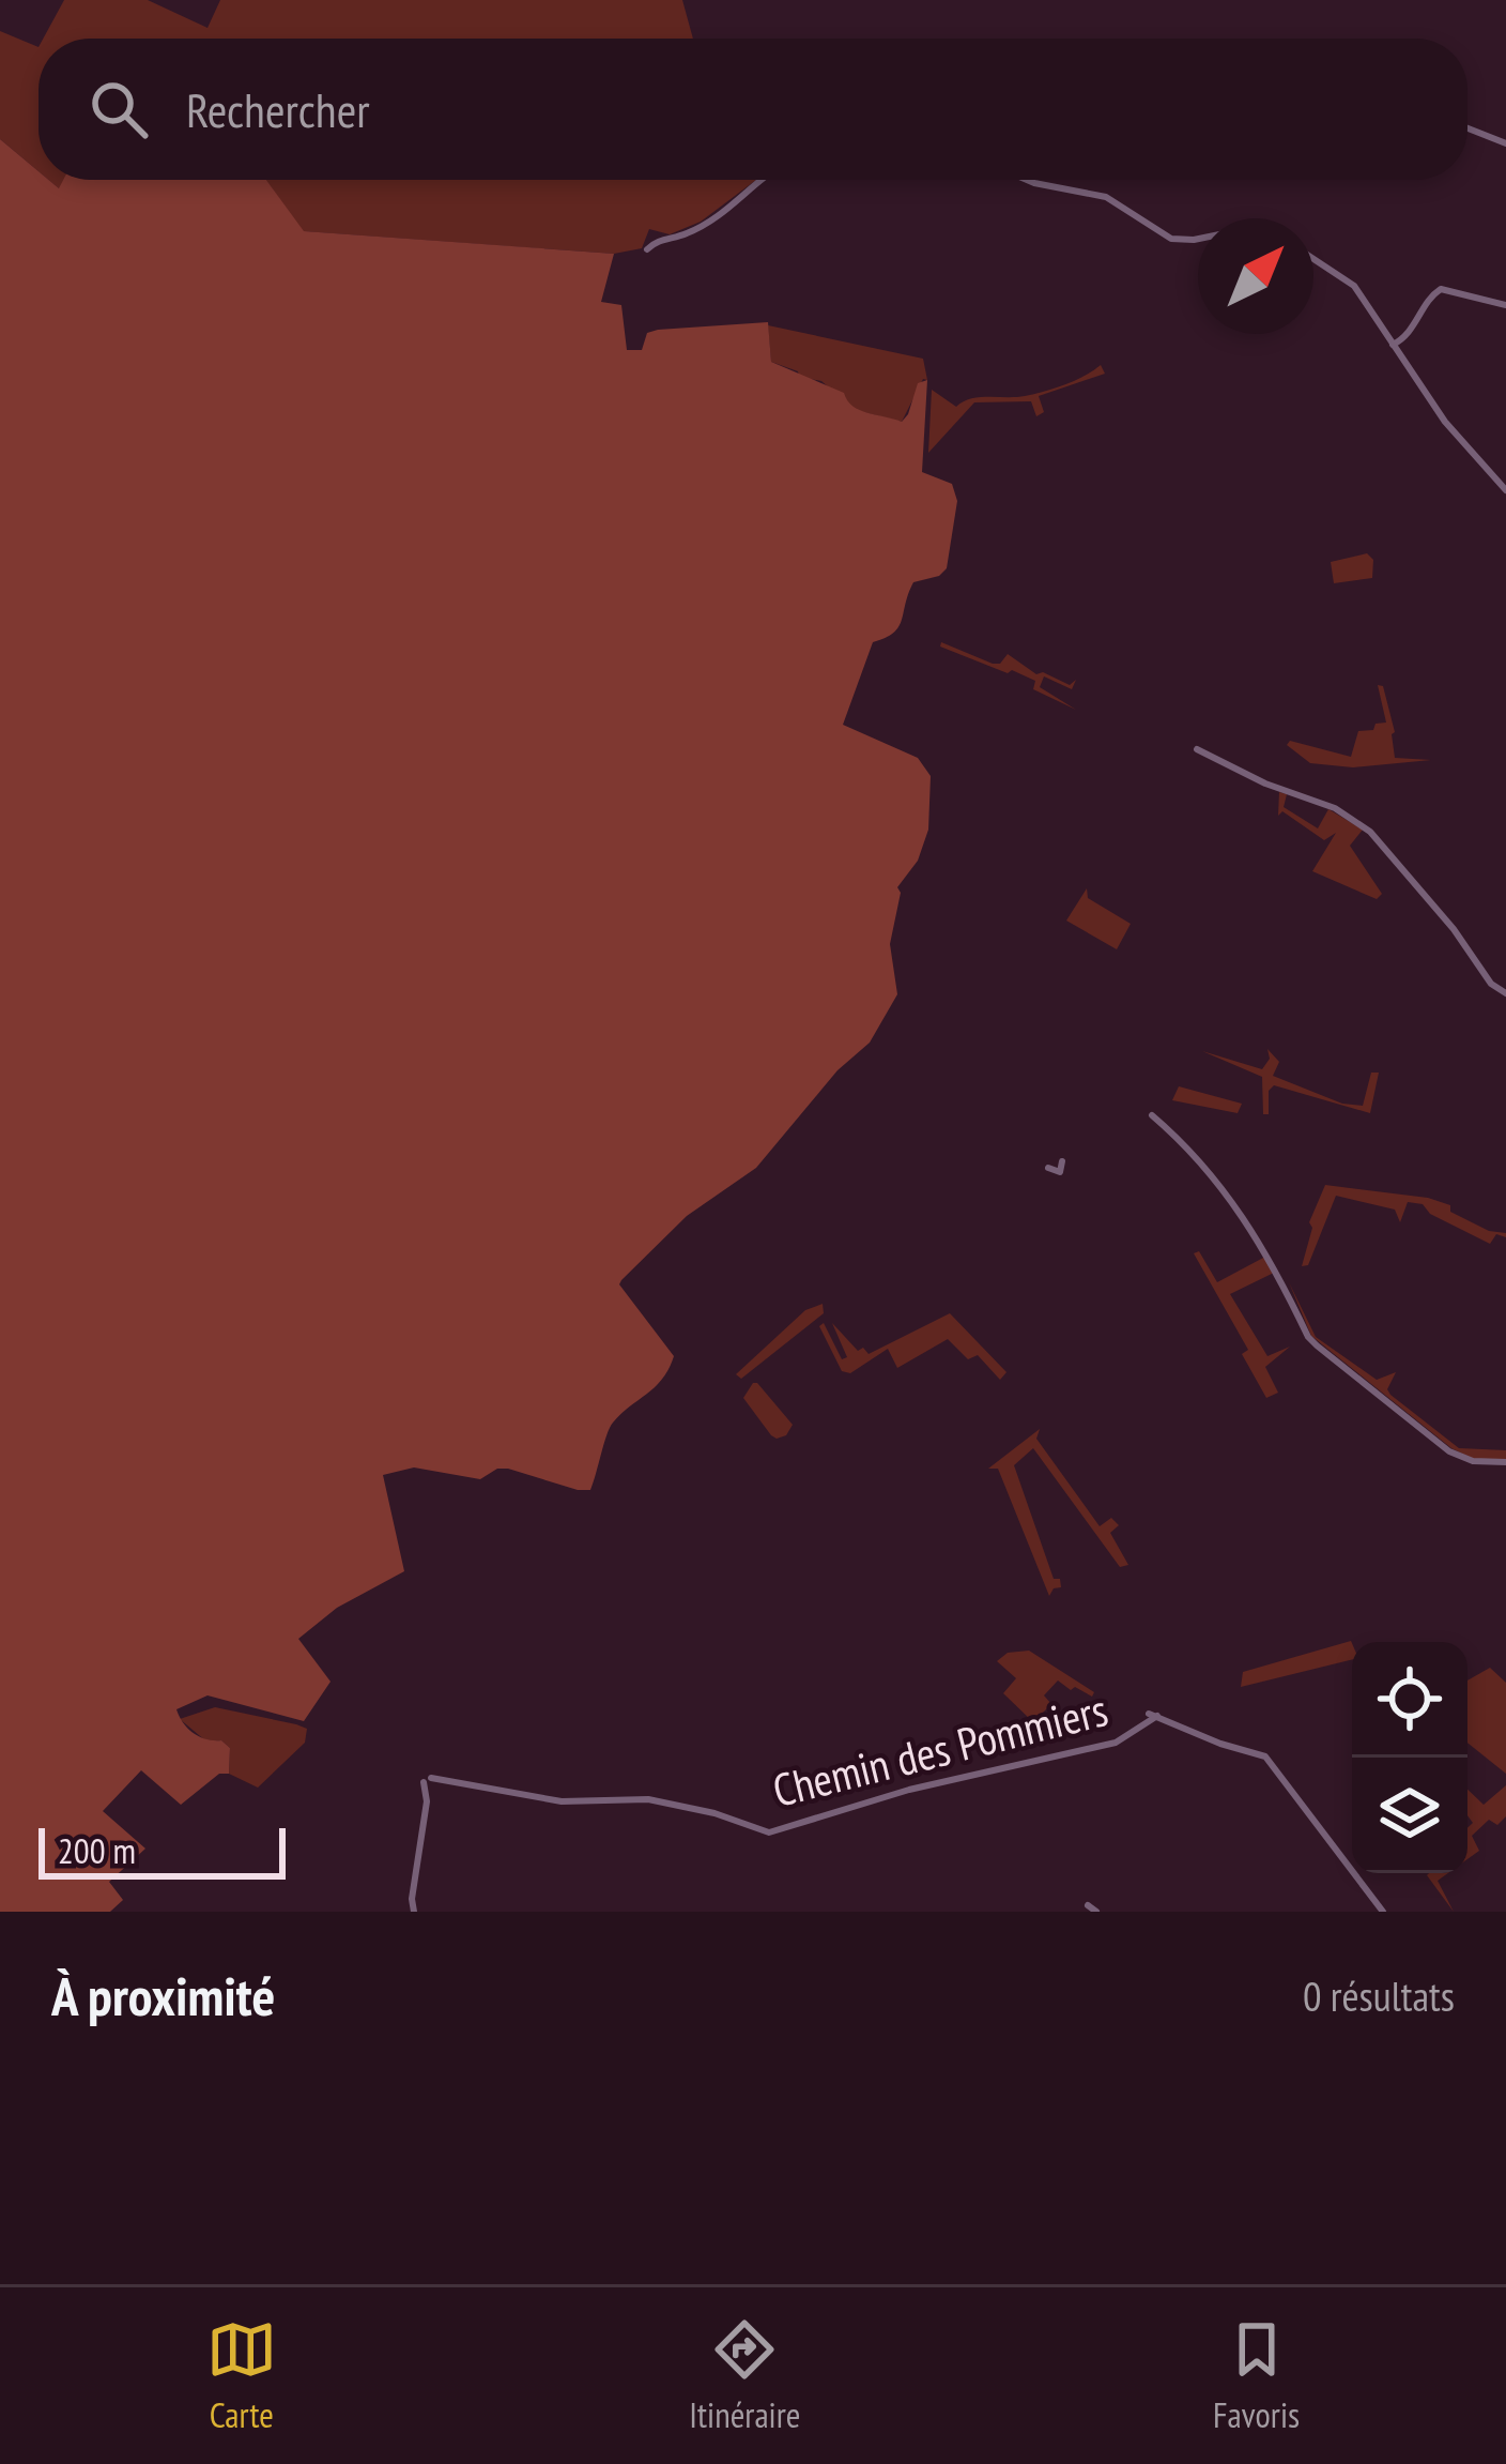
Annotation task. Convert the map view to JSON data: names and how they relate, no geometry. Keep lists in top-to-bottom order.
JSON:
{
  "streets": {
    "street": ["Chemin des Pommiers"]
  },
  "scale_bar": "200 m",
  "north": "top right",
  "page": {
    "search": "Rechercher",
    "scale": "200 m",
    "heading": ["À proximité", "0 résultats"],
    "nav": ["Carte", "Itinéraire", "Favoris"]
  }
}
